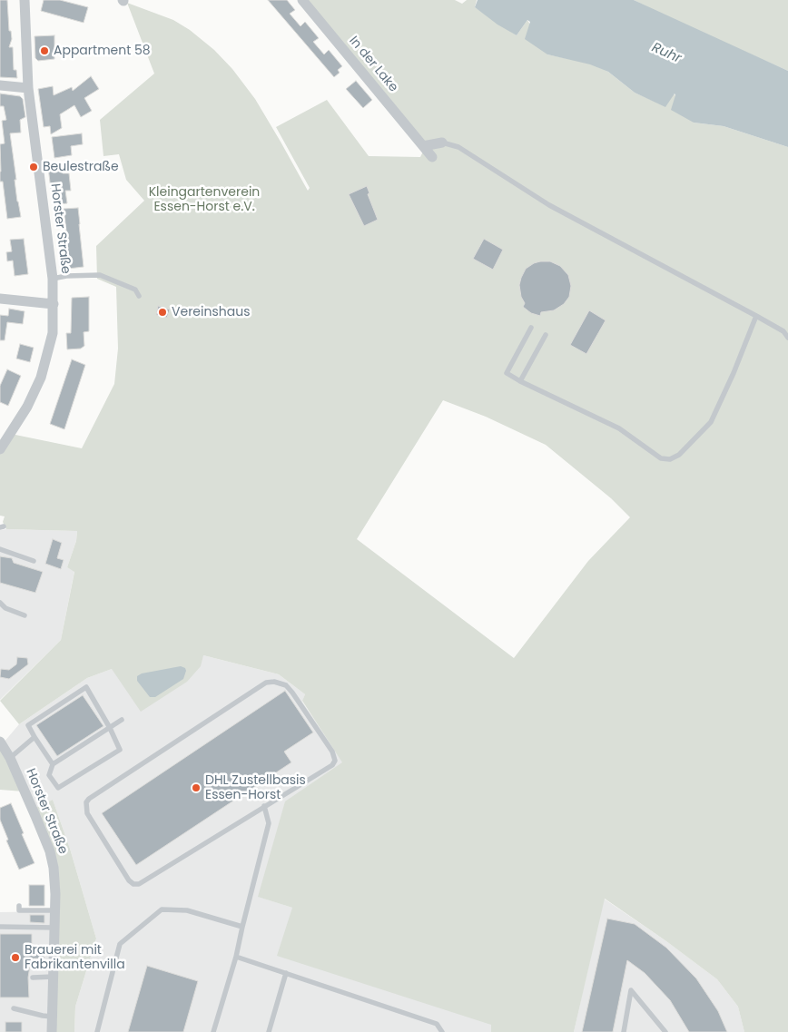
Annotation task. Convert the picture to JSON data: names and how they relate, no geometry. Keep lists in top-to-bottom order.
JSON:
{
  "streets": {
    "street": ["In der Lake", "Horster Straße"]
  },
  "water": ["Ruhr"],
  "parks": ["Kleingartenverein Essen-Horst e.V."],
  "places": [
    "Appartment 58",
    "Beulestraße",
    "Vereinshaus",
    "DHL Zustellbasis Essen-Horst",
    "Brauerei mit Fabrikantenvilla"
  ]
}
